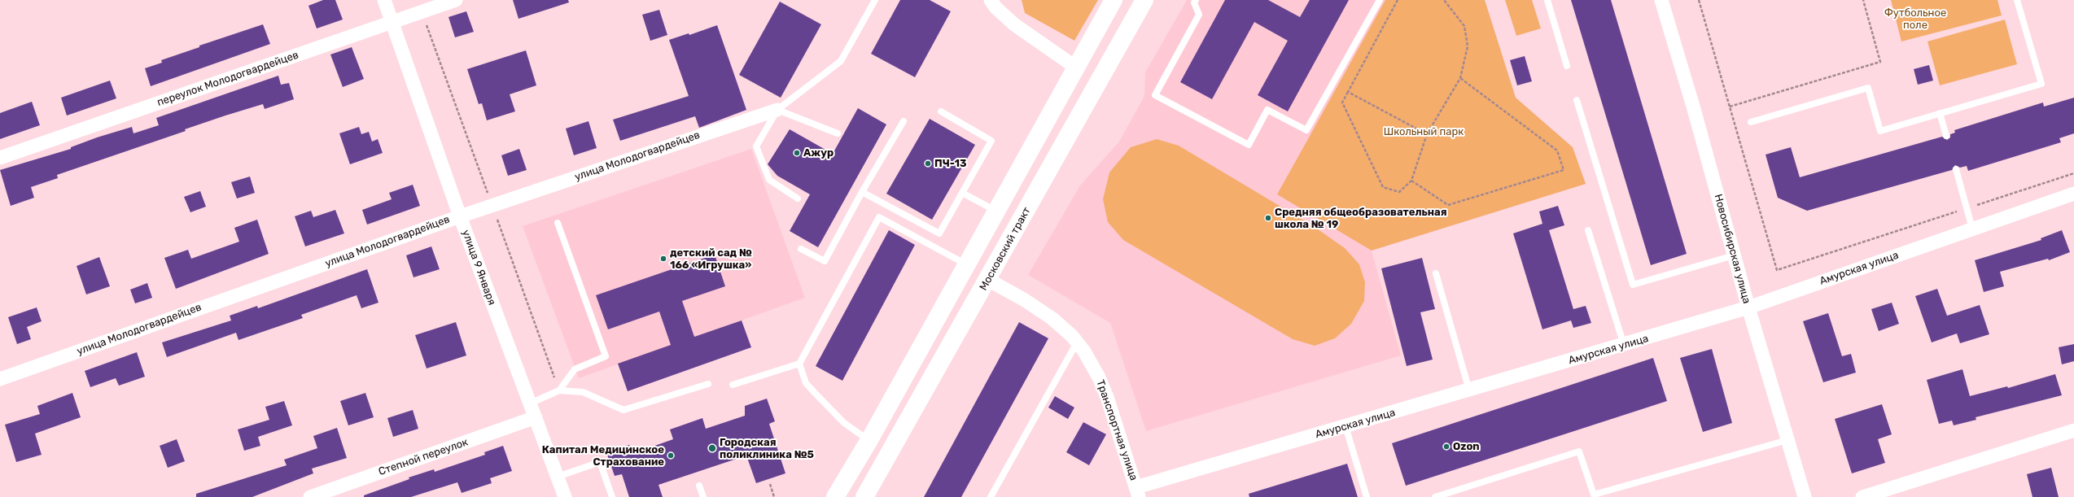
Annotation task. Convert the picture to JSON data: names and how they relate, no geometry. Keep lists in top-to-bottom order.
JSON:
{
  "streets": {
    "main road": ["Московский тракт"],
    "street": [
      "переулок Молодогвардейцев",
      "улица Молодогвардейцев",
      "Новосибирская улица",
      "улица 9 Января",
      "Амурская улица",
      "Транспортная улица",
      "Степной переулок"
    ]
  },
  "crossings": [
    ["переулок Молодогвардейцев", "улица 9 Января"],
    ["улица Молодогвардейцев", "улица 9 Января"],
    ["Московский тракт", "Транспортная улица"],
    ["Новосибирская улица", "Амурская улица"],
    ["улица 9 Января", "Степной переулок"],
    ["Амурская улица", "Транспортная улица"]
  ],
  "parks": ["Футбольное поле", "Школьный парк"],
  "places": [
    "Ажур",
    "ПЧ-13",
    "Средняя общеобразовательная школа № 19",
    "детский сад № 166 «Игрушка»",
    "Ozon",
    "Городская поликлиника №5",
    "Капитал Медицинское Страхование"
  ]
}
